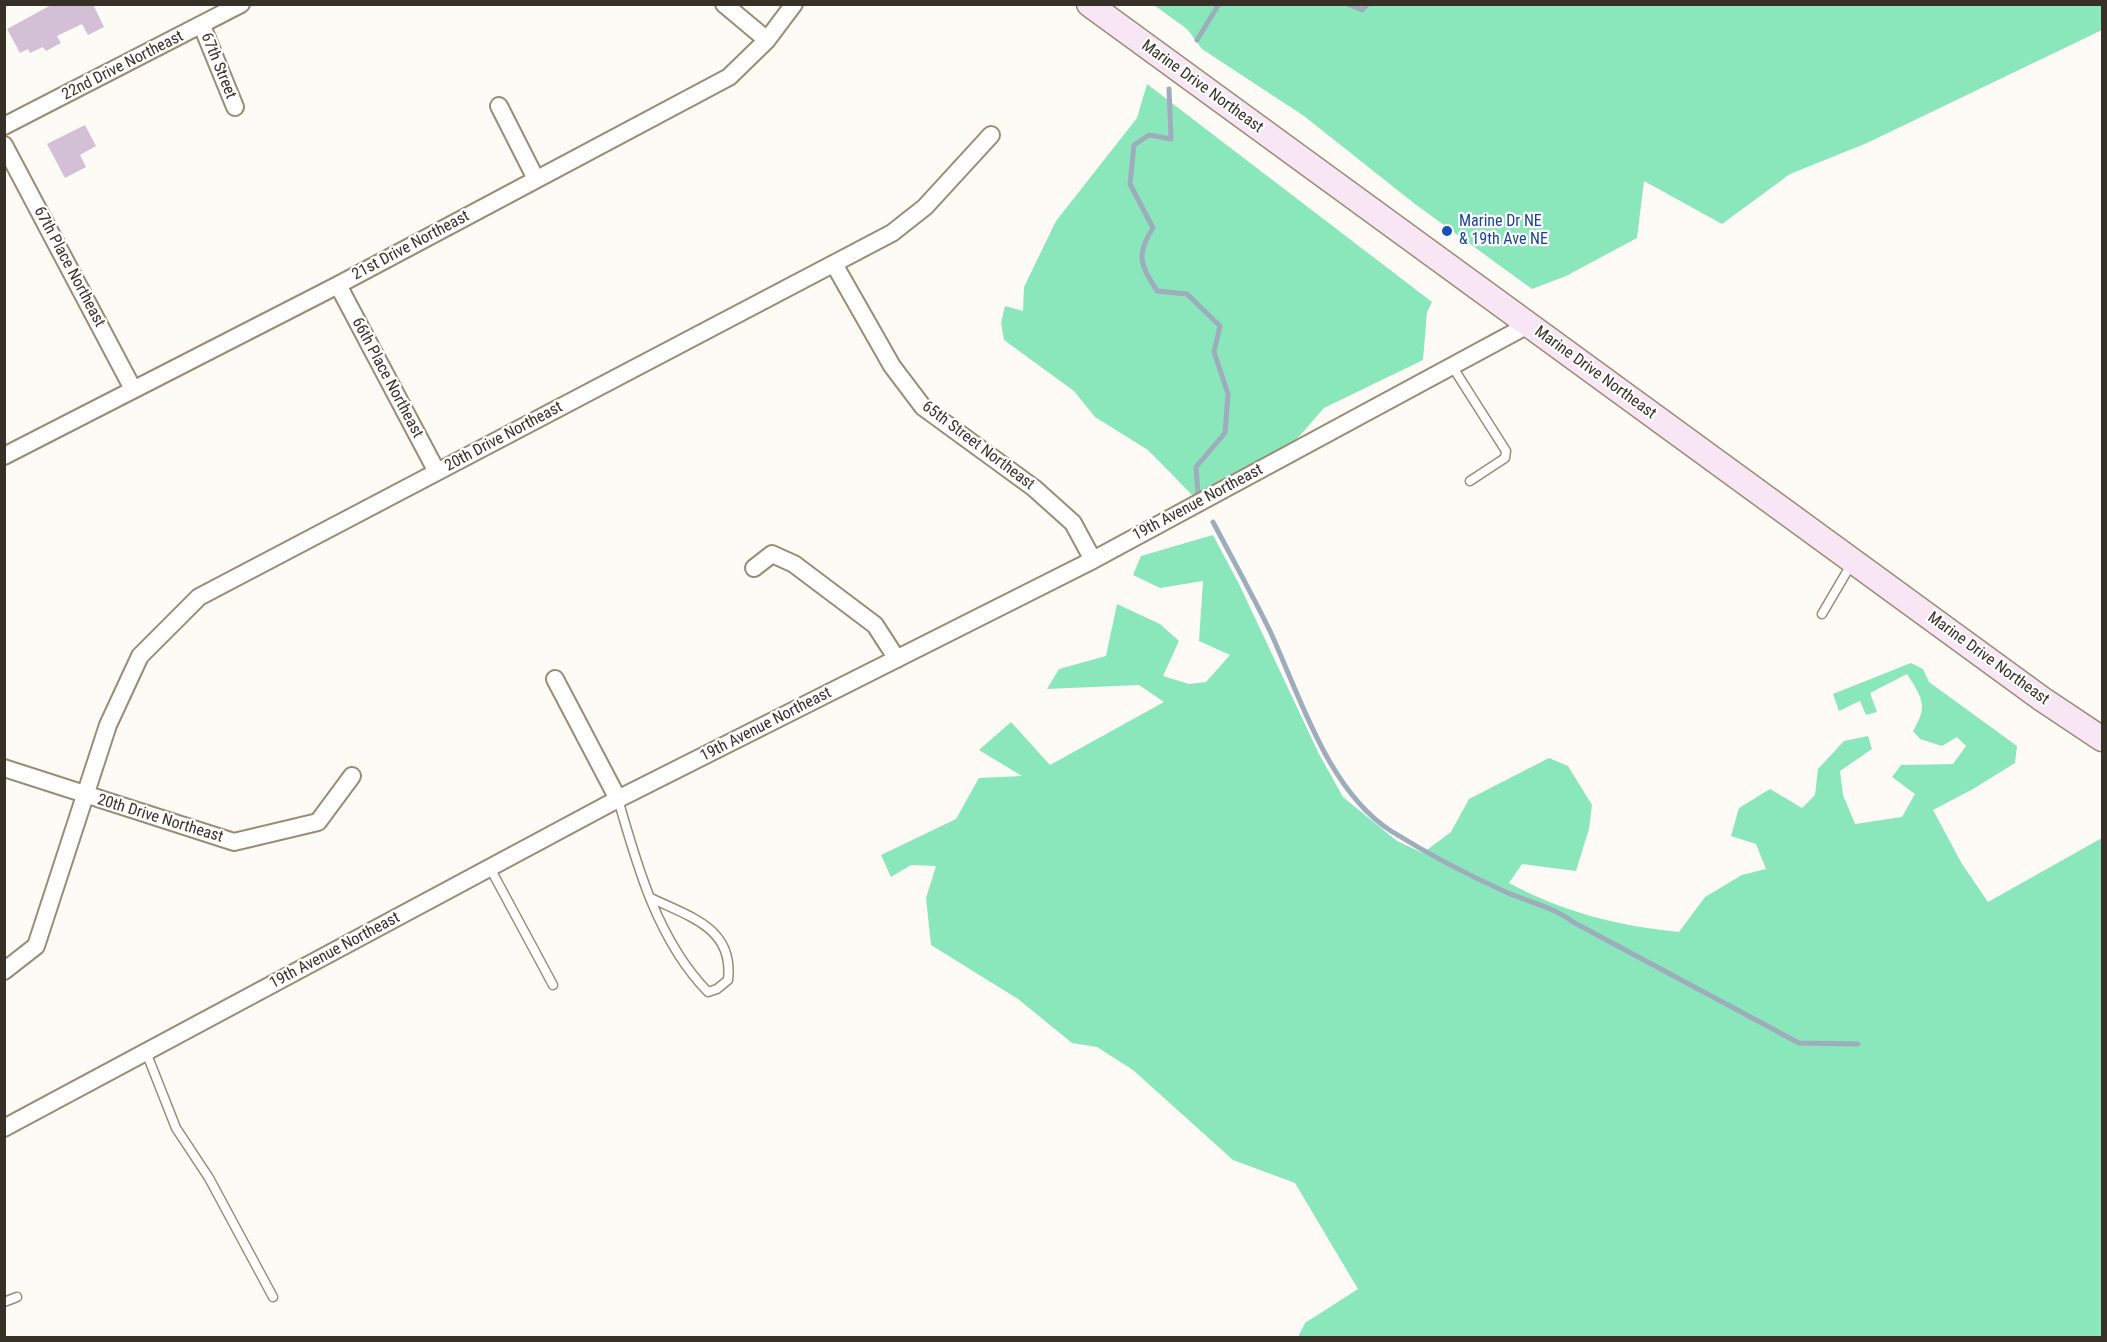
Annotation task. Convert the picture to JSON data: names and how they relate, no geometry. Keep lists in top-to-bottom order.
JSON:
{
  "streets": {
    "main road": ["Marine Drive Northeast"],
    "street": [
      "22nd Drive Northeast",
      "67th Street",
      "21st Drive Northeast",
      "67th Place Northeast",
      "66th Place Northeast",
      "20th Drive Northeast",
      "65th Street Northeast",
      "19th Avenue Northeast"
    ]
  },
  "crossings": [
    ["22nd Drive Northeast", "67th Street"],
    ["Marine Drive Northeast", "19th Avenue Northeast"],
    ["21st Drive Northeast", "67th Place Northeast"],
    ["21st Drive Northeast", "66th Place Northeast"],
    ["66th Place Northeast", "20th Drive Northeast"],
    ["20th Drive Northeast", "65th Street Northeast"],
    ["65th Street Northeast", "19th Avenue Northeast"]
  ],
  "places": ["Marine Dr NE & 19th Ave NE"]
}
